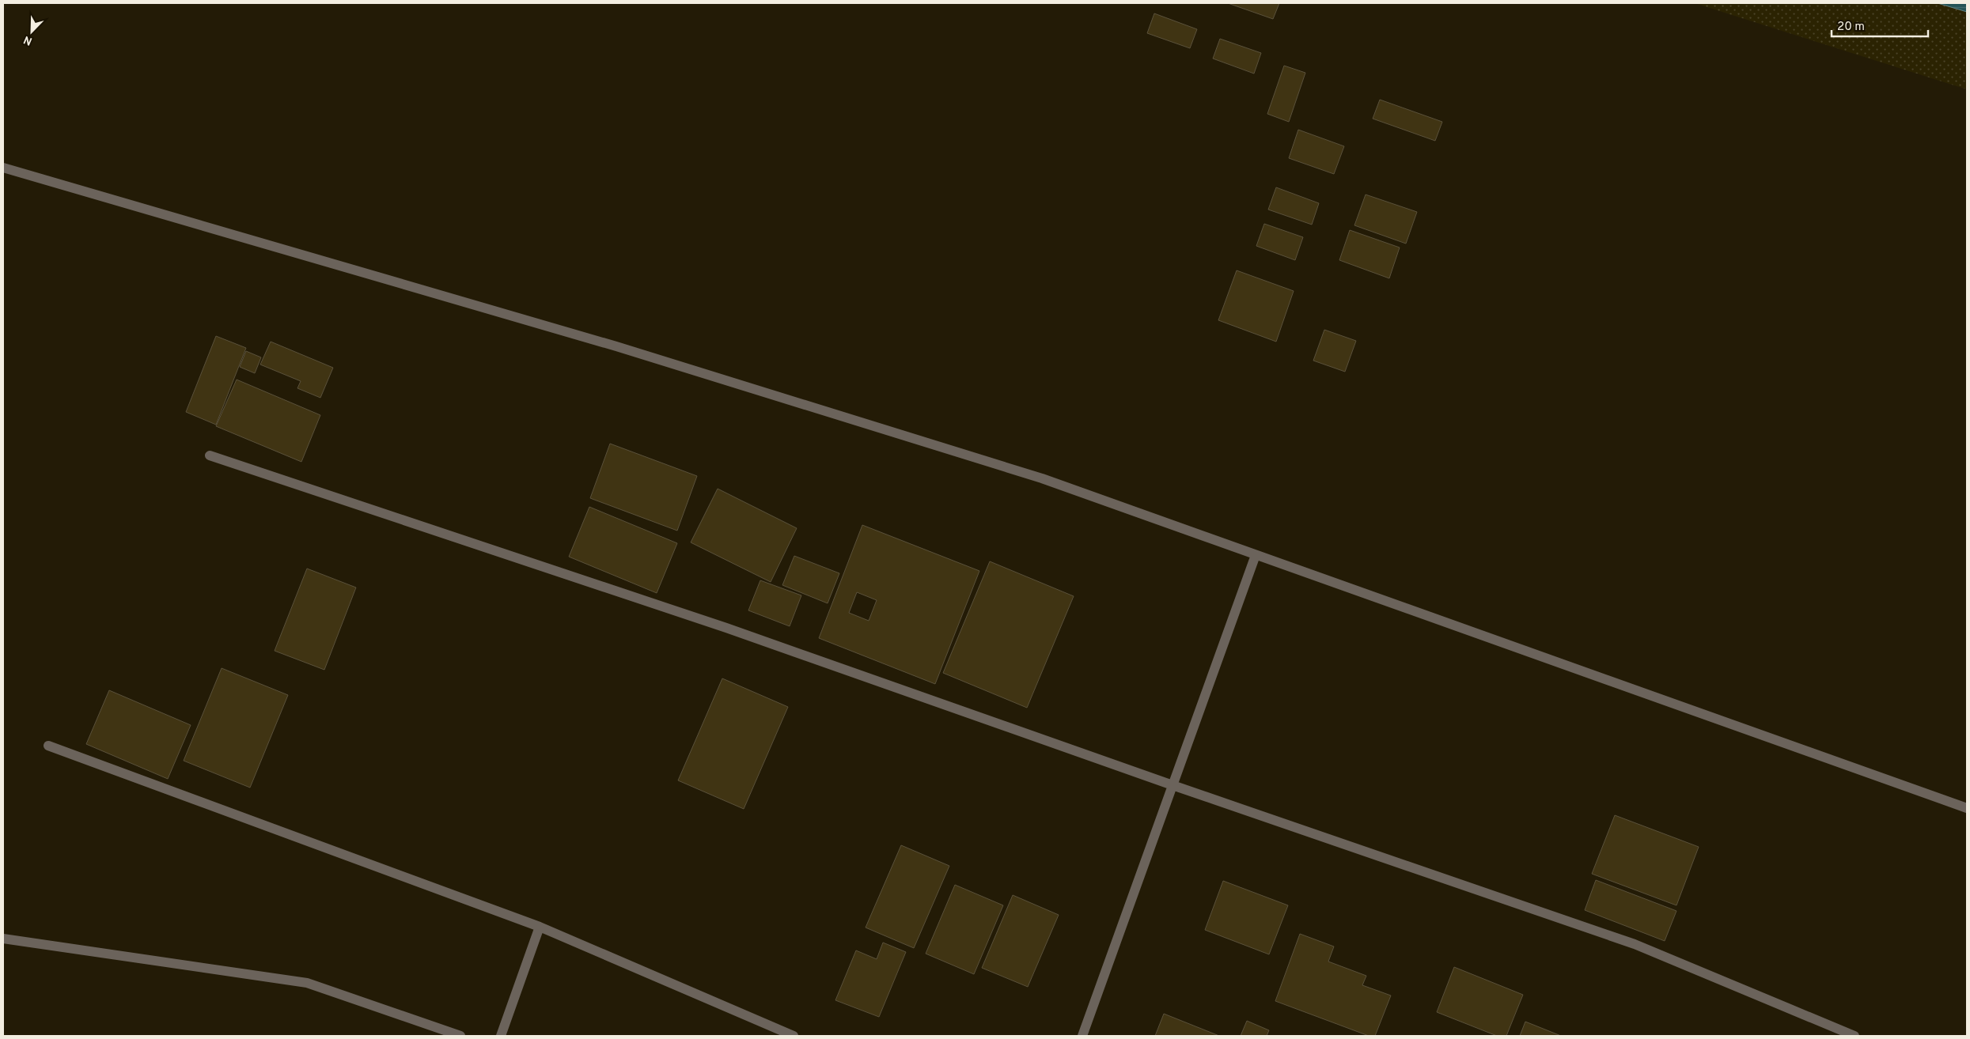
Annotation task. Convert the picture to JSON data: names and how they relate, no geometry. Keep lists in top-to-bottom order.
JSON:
{
  "scale_bar": "20 m",
  "north": "bottom left"
}
